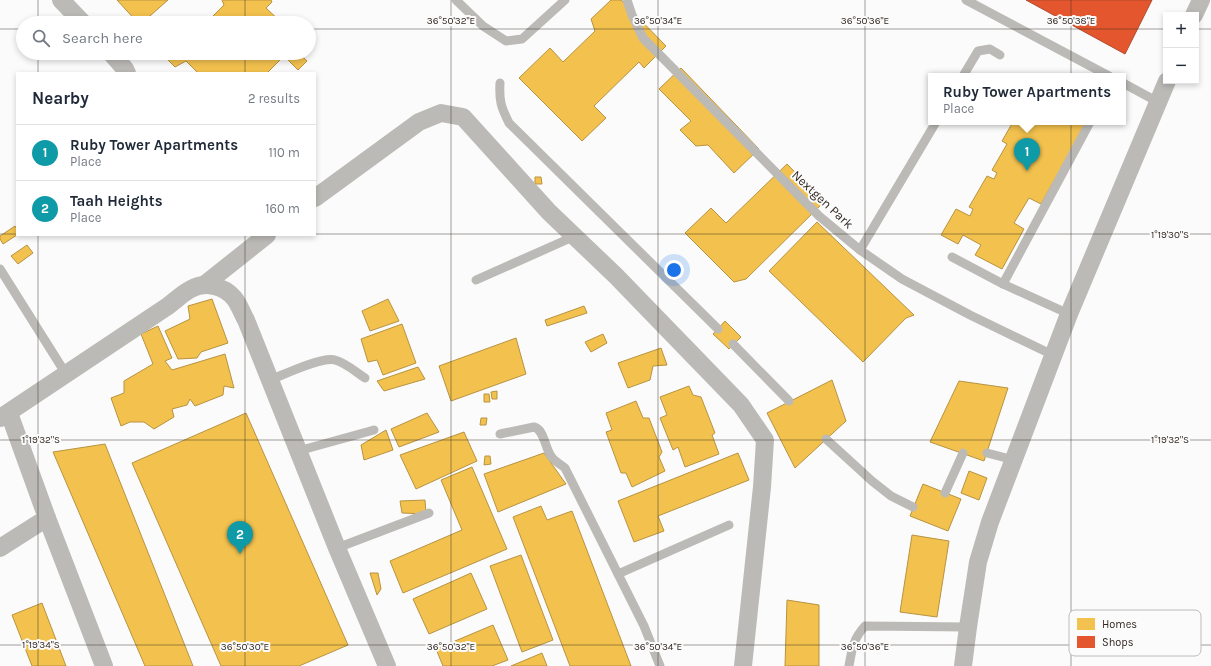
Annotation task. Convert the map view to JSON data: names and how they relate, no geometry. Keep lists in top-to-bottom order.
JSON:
{
  "streets": {
    "lane": ["Nextgen Park"]
  },
  "legend": ["Homes", "Shops"],
  "page": {
    "map_buttons": ["+", "−"],
    "search": "Search here",
    "heading": ["Nearby", "2 results"],
    "popup": ["Ruby Tower Apartments", "Place"],
    "list": [
      {
        "mark": "1",
        "name": "Ruby Tower Apartments",
        "note": "Place",
        "value": "110 m"
      },
      {
        "mark": "2",
        "name": "Taah Heights",
        "note": "Place",
        "value": "160 m"
      }
    ],
    "pins": ["1", "2"]
  },
  "coordinates": [
    "36°50'32\"E",
    "36°50'34\"E",
    "36°50'36\"E",
    "36°50'38\"E",
    "1°19'30\"S",
    "1°19'32\"S",
    "1°19'34\"S",
    "36°50'30\"E"
  ]
}
